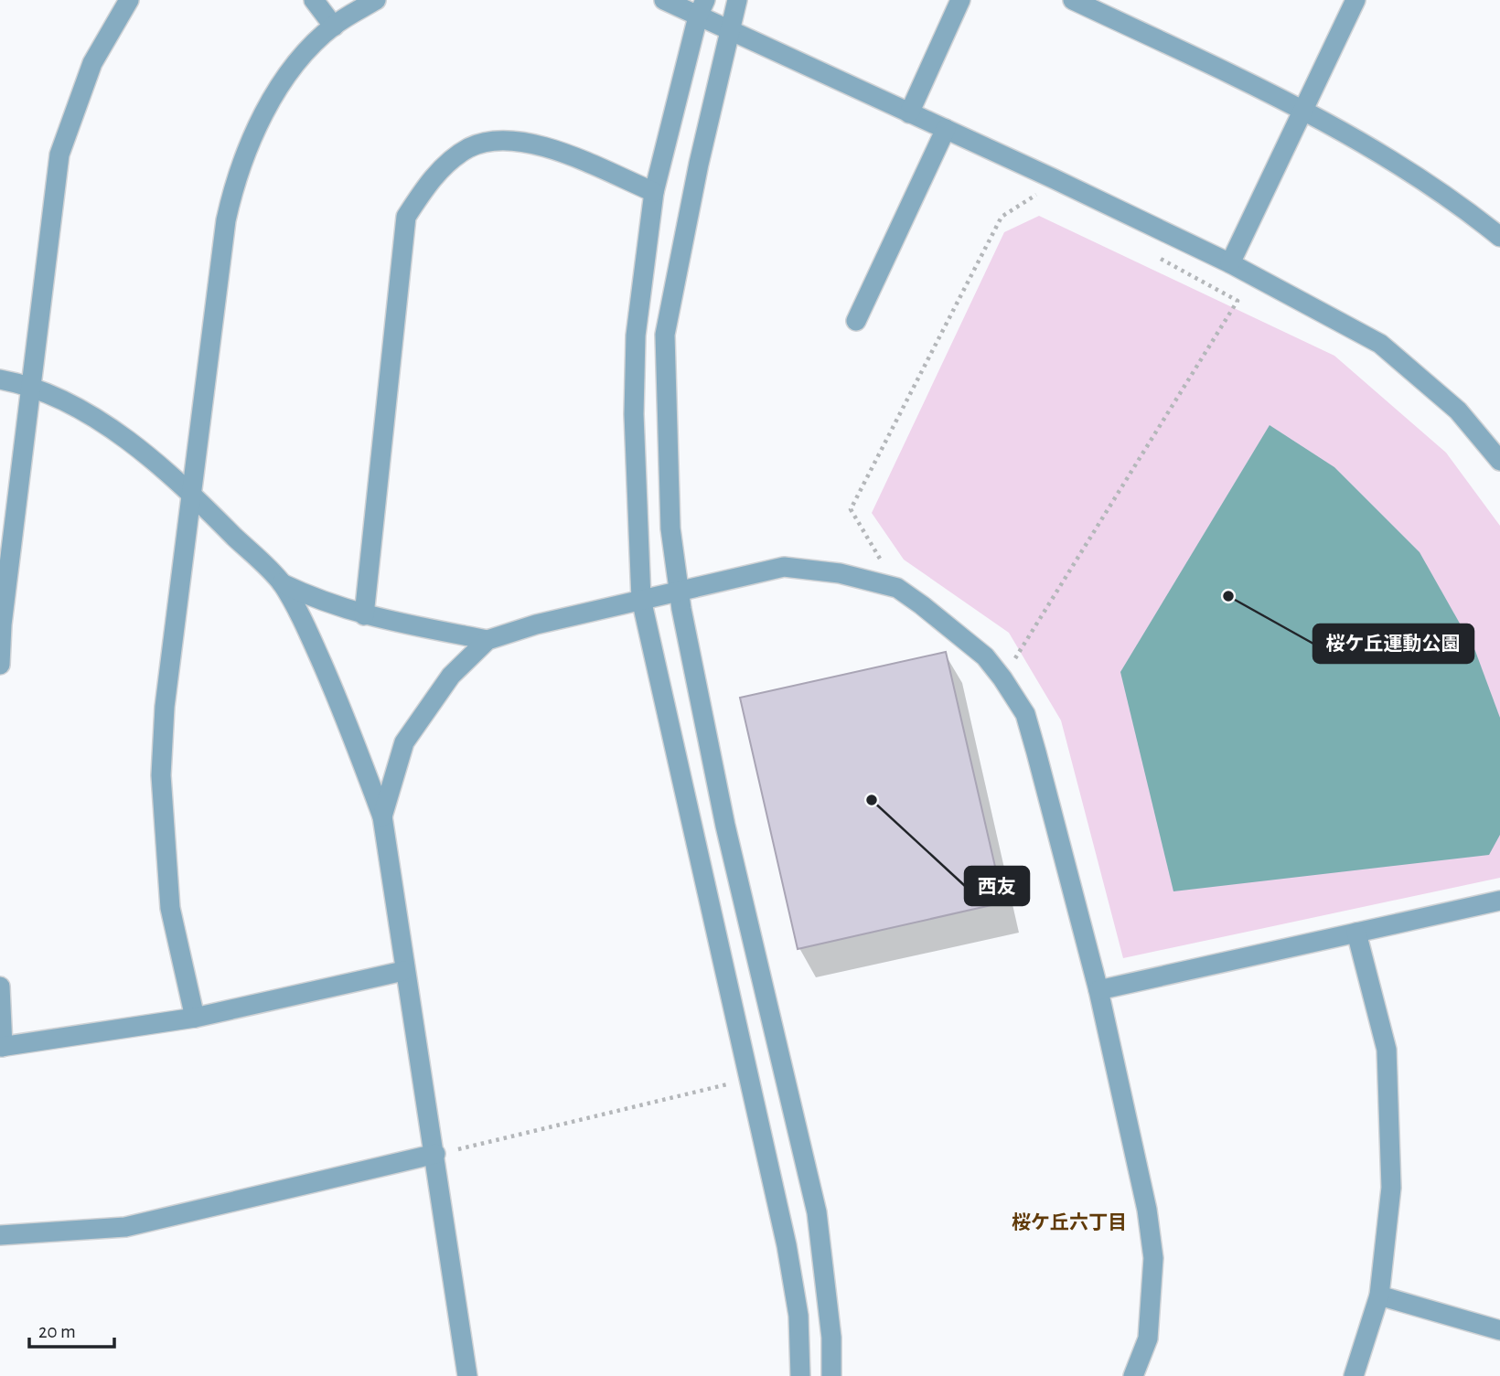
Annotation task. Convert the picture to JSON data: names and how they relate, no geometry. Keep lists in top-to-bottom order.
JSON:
{
  "districts": ["桜ケ丘六丁目"],
  "places": ["桜ケ丘運動公園", "西友"],
  "scale_bar": "20 m"
}
